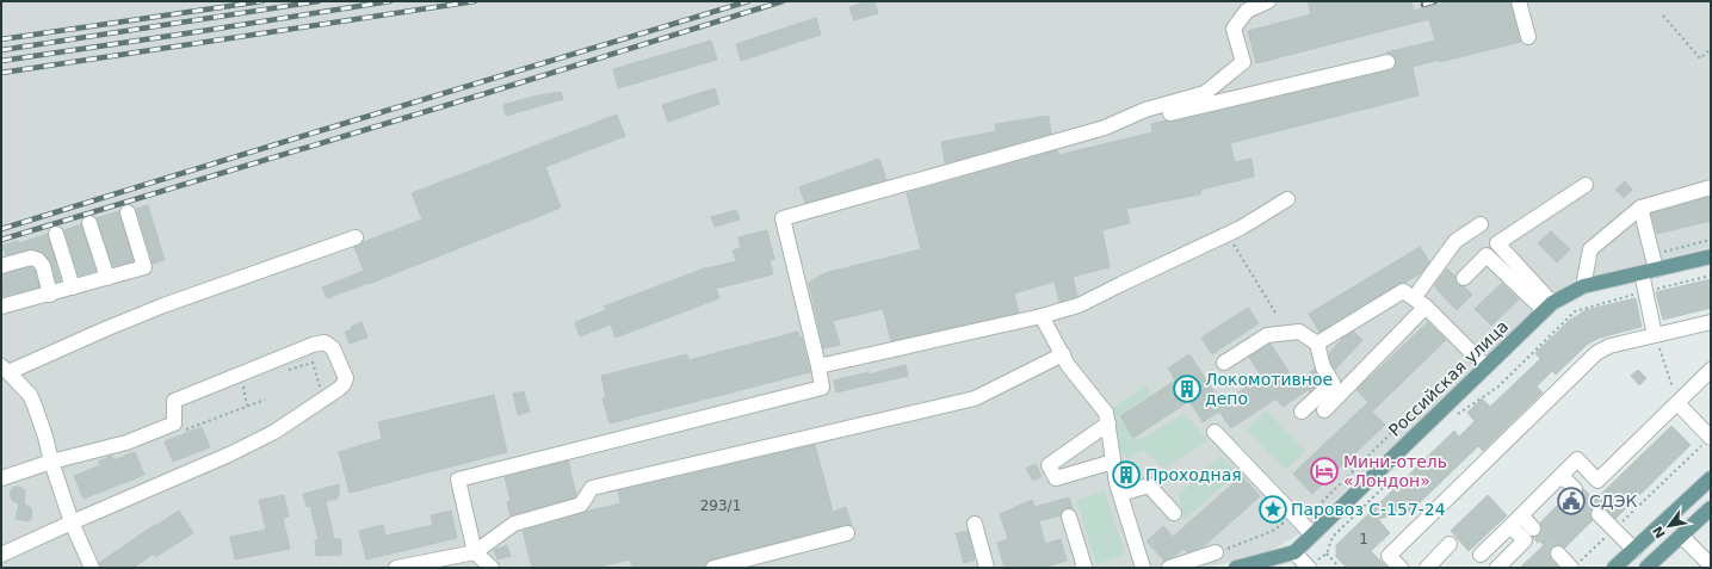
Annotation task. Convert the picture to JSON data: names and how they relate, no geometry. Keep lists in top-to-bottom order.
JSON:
{
  "streets": {
    "main road": ["Российская улица"]
  },
  "places": {
    "building": ["Локомотивное депо", "Проходная"],
    "hotel": ["Мини-отель «Лондон»"],
    "public building": ["СДЭК"],
    "place": ["Паровоз С-157-24"]
  },
  "house_numbers": ["293/1", "1"],
  "north": "bottom left"
}
